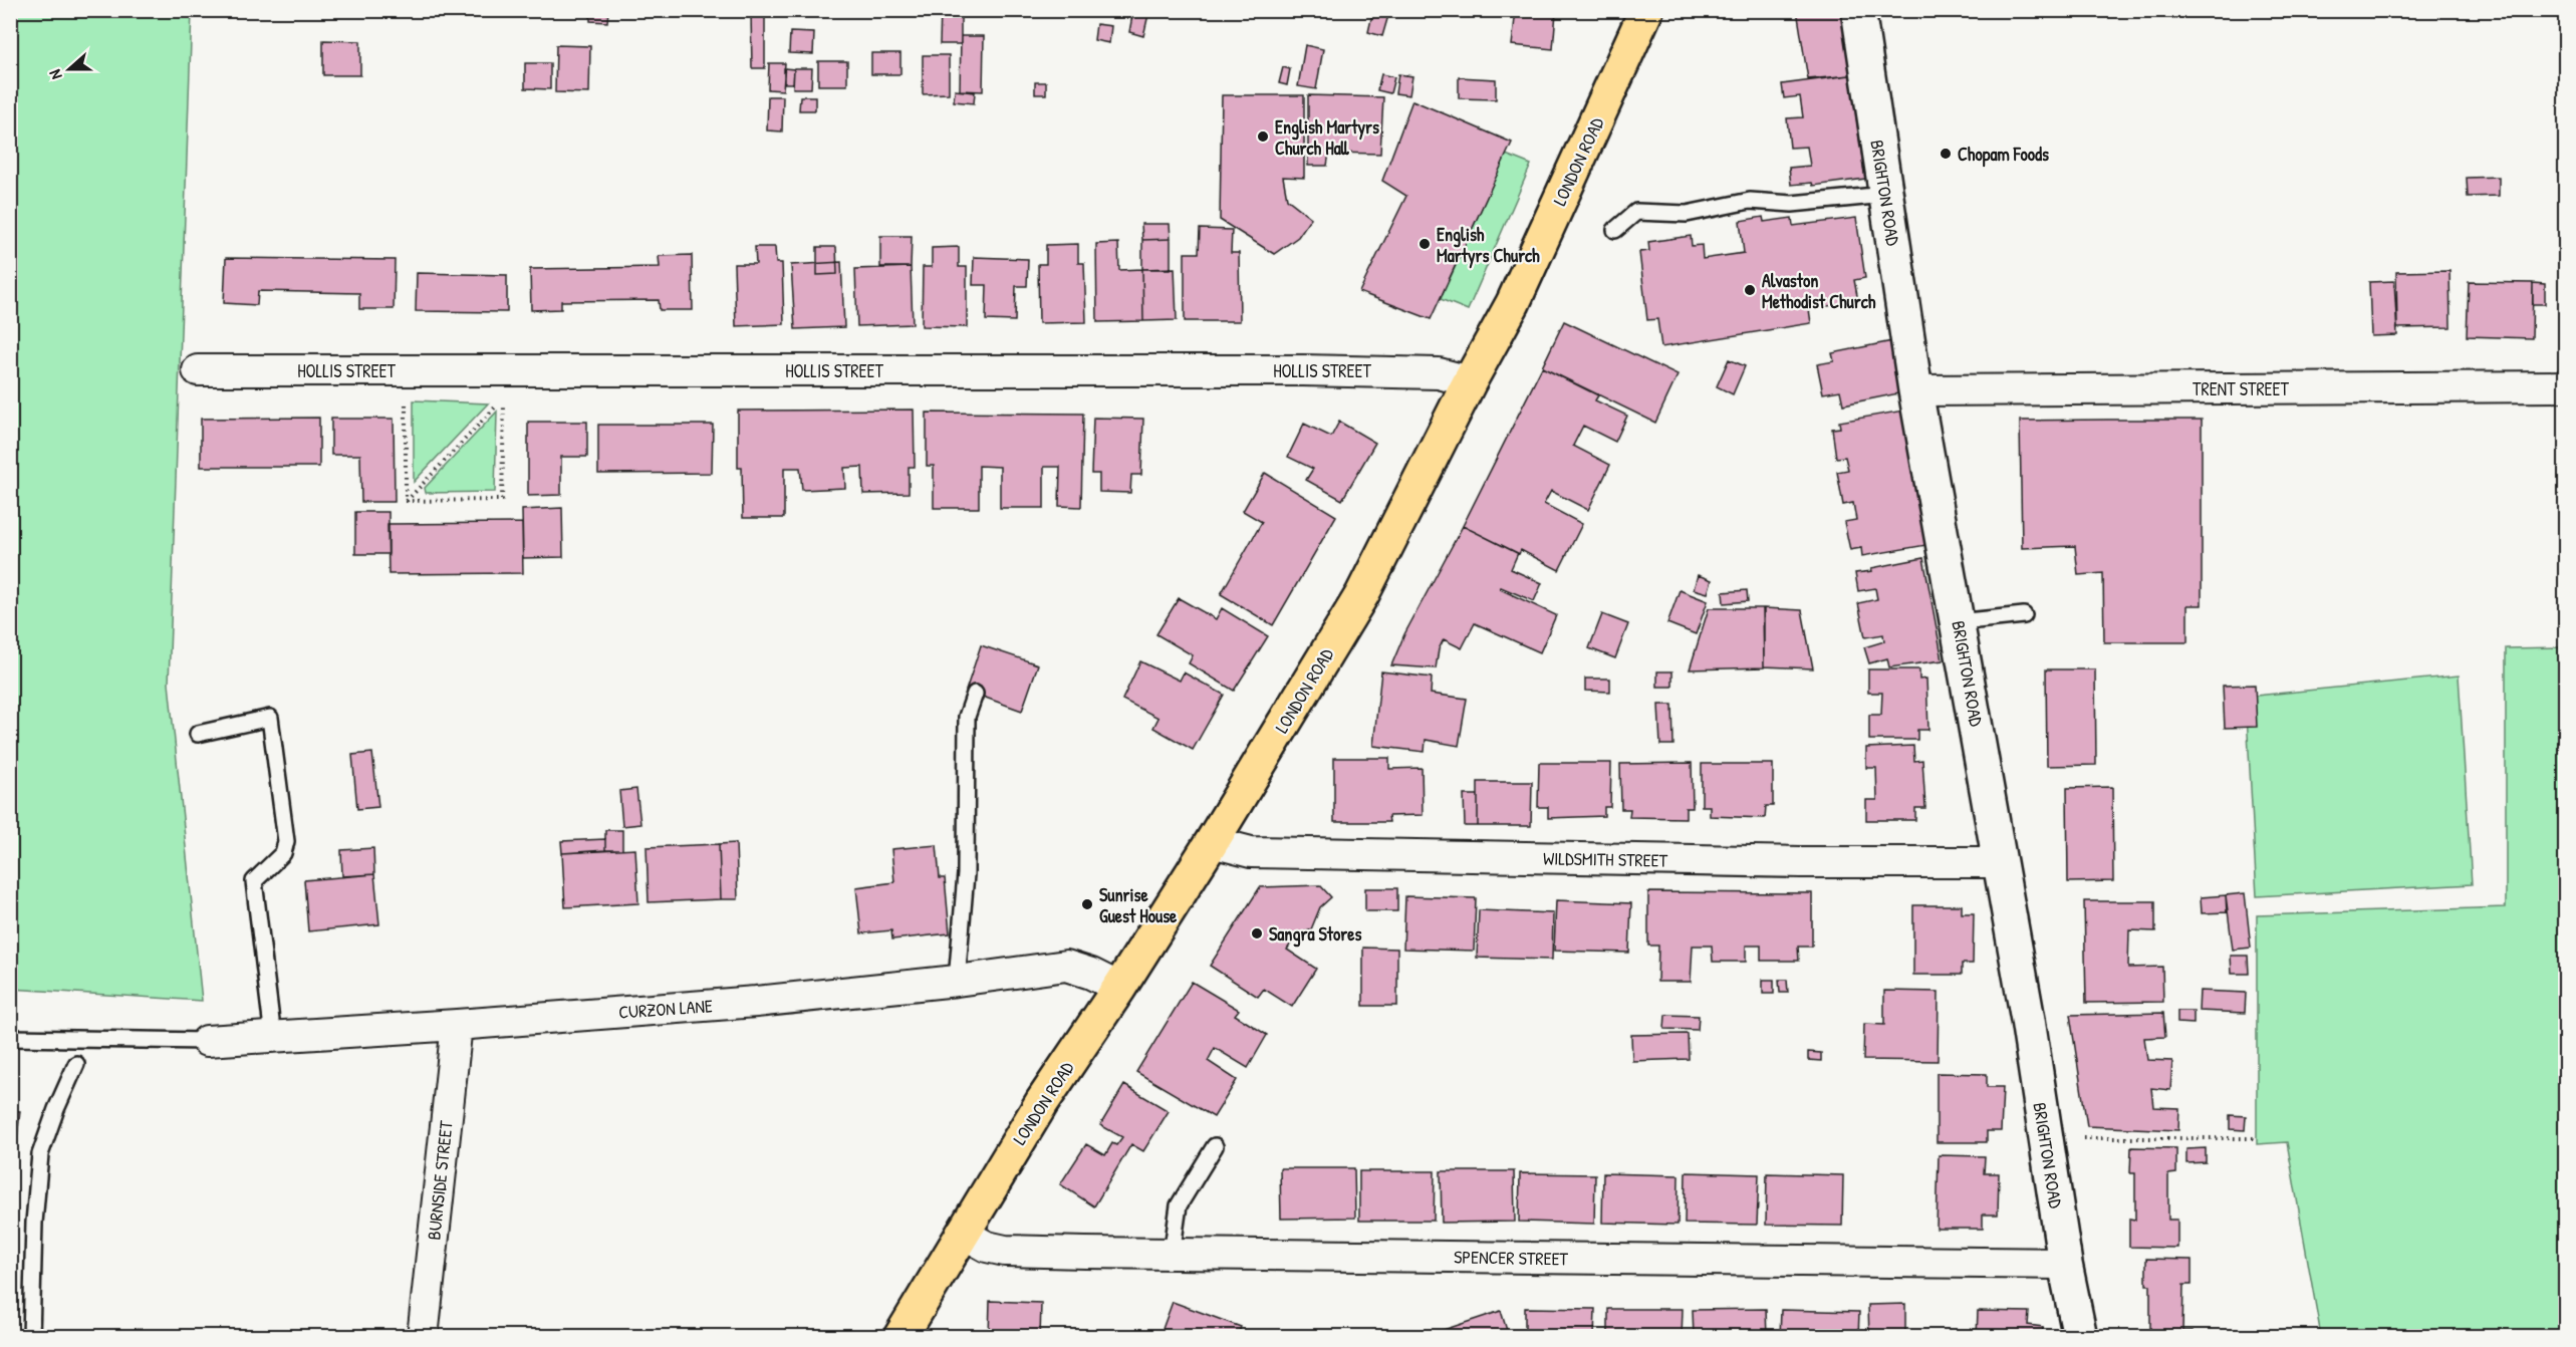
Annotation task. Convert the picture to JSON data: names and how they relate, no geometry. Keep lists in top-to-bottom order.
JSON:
{
  "streets": {
    "main road": ["LONDON ROAD"],
    "street": [
      "BRIGHTON ROAD",
      "HOLLIS STREET",
      "TRENT STREET",
      "WILDSMITH STREET",
      "CURZON LANE",
      "BURNSIDE STREET",
      "SPENCER STREET"
    ]
  },
  "crossings": [
    ["LONDON ROAD", "HOLLIS STREET"],
    ["LONDON ROAD", "WILDSMITH STREET"],
    ["LONDON ROAD", "CURZON LANE"],
    ["LONDON ROAD", "SPENCER STREET"],
    ["BRIGHTON ROAD", "TRENT STREET"],
    ["BRIGHTON ROAD", "WILDSMITH STREET"],
    ["BRIGHTON ROAD", "SPENCER STREET"],
    ["CURZON LANE", "BURNSIDE STREET"]
  ],
  "places": [
    "English Martyrs Church Hall",
    "Chopam Foods",
    "English Martyrs Church",
    "Alvaston Methodist Church",
    "Sunrise Guest House",
    "Sangra Stores"
  ],
  "north": "left"
}
